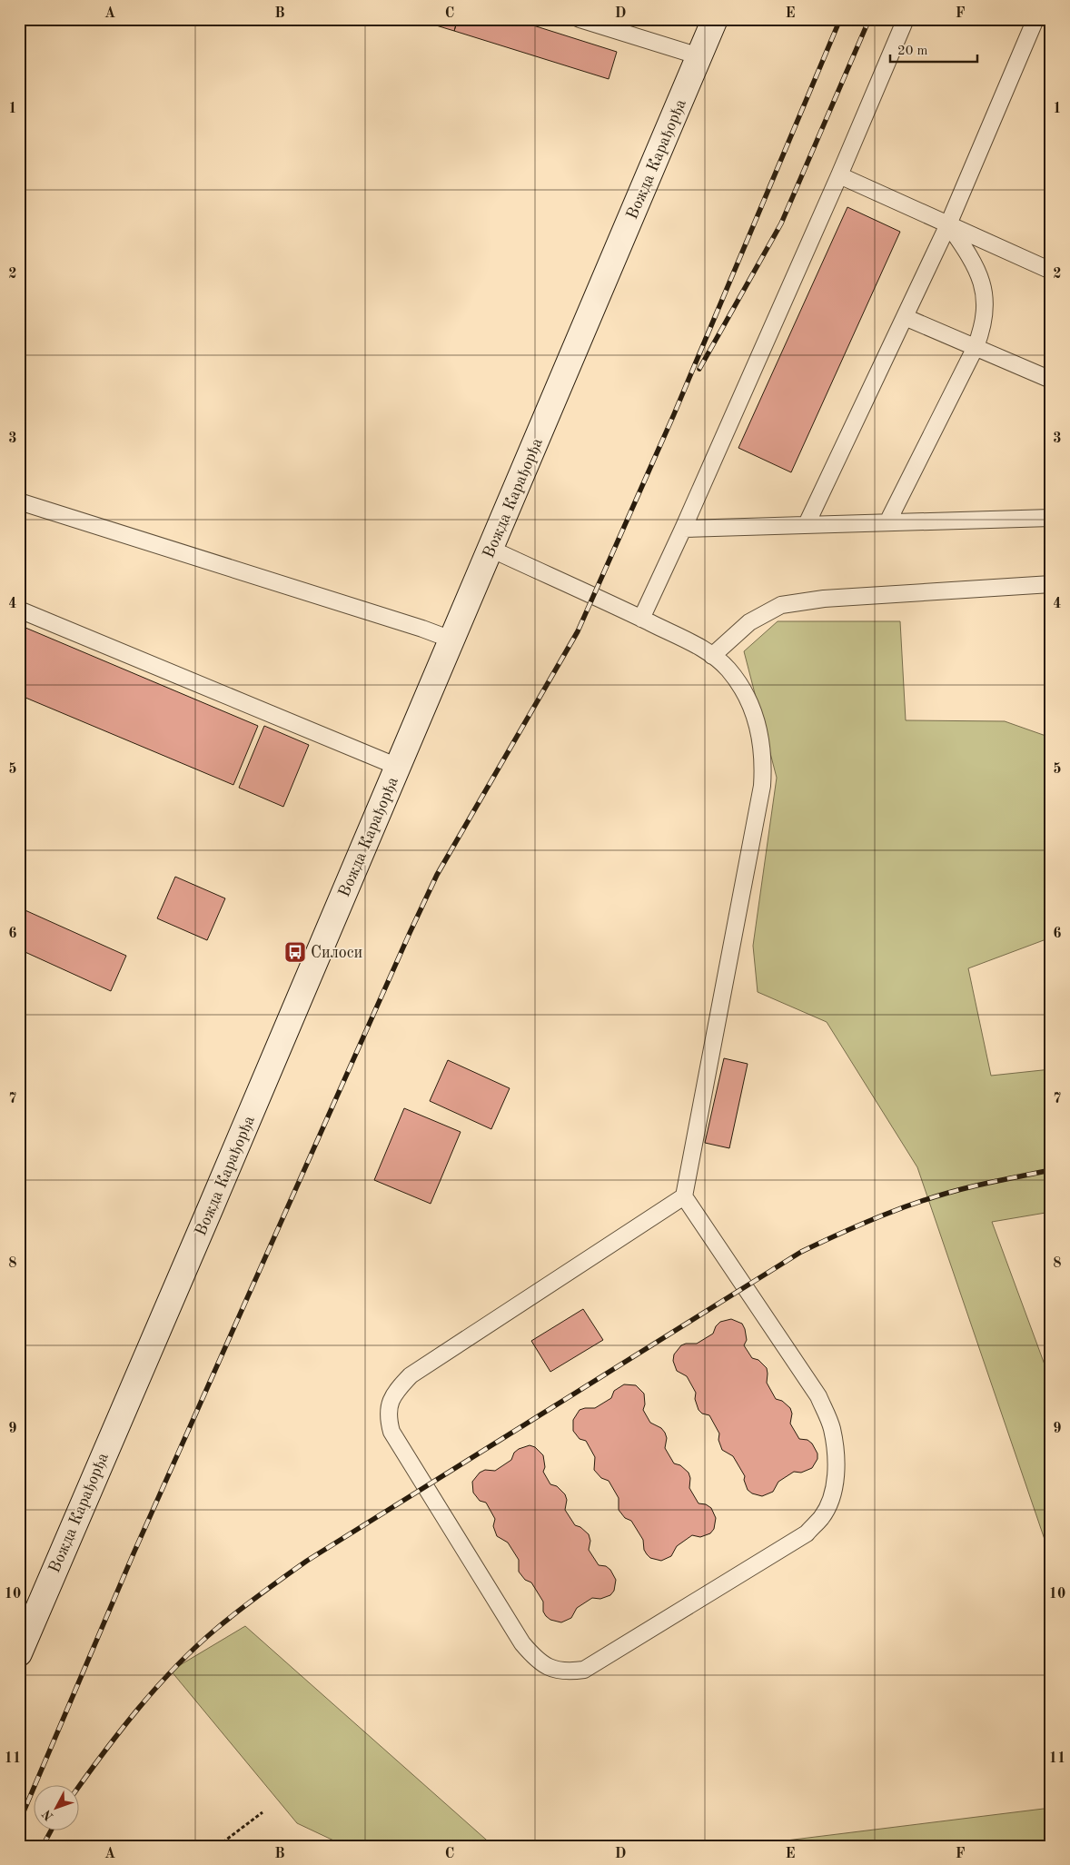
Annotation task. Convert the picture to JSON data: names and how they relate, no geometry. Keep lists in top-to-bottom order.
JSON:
{
  "streets": {
    "main road": ["Вожда Карађорђа"]
  },
  "places": {
    "bus stop": ["Силоси"]
  },
  "scale_bar": "20 m",
  "north": "bottom left",
  "grid": {
    "columns": [
      "A",
      "B",
      "C",
      "D",
      "E",
      "F"
    ],
    "rows": [
      "1",
      "2",
      "3",
      "4",
      "5",
      "6",
      "7",
      "8",
      "9",
      "10",
      "11"
    ]
  }
}
